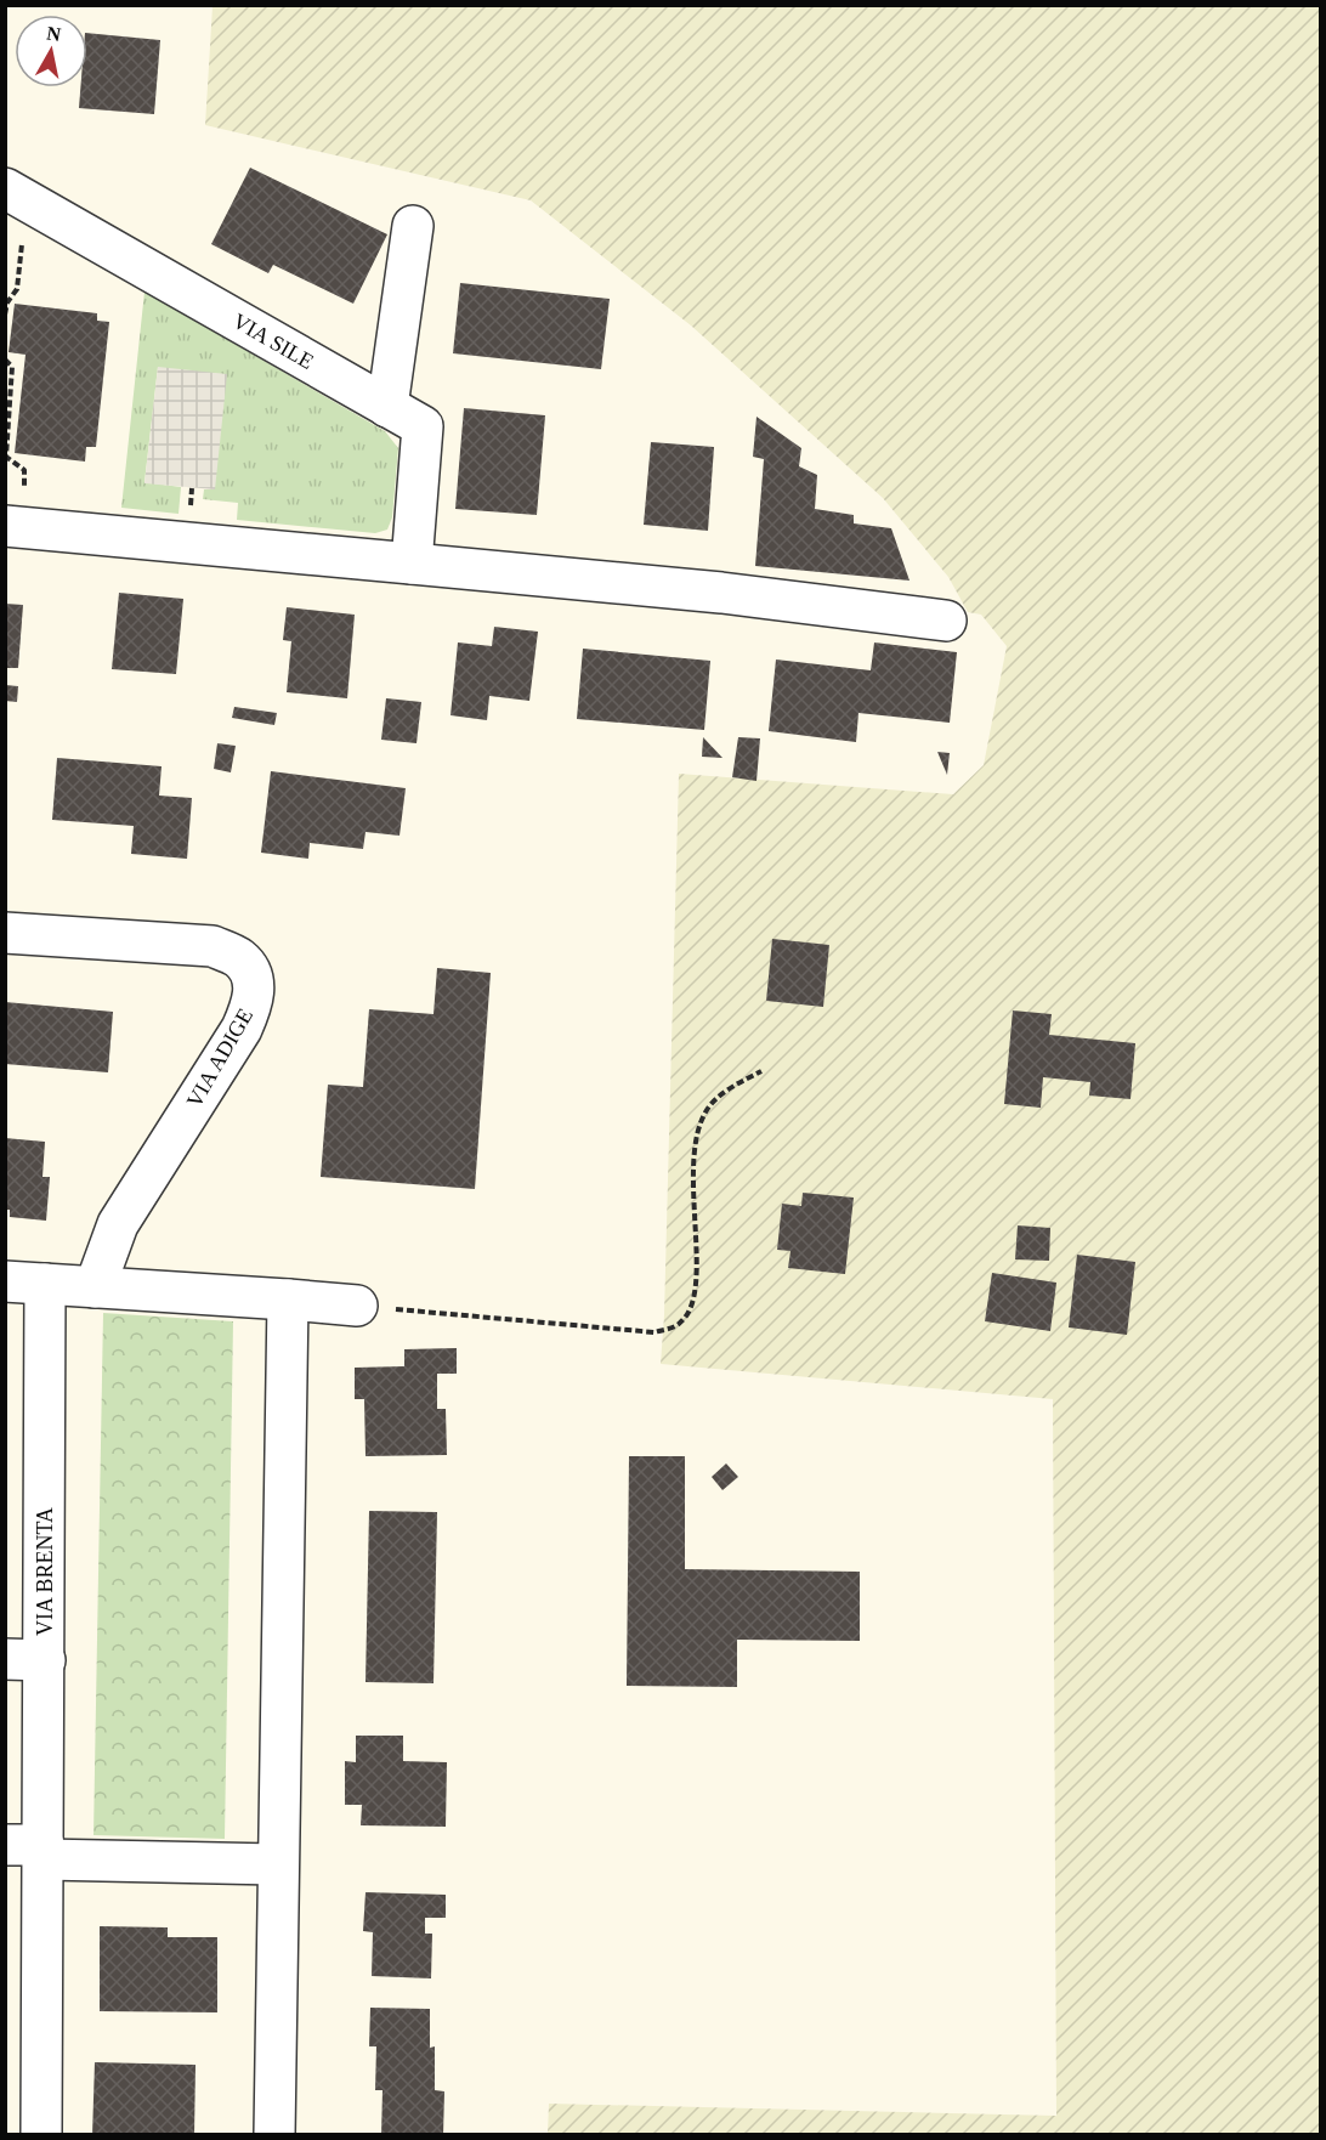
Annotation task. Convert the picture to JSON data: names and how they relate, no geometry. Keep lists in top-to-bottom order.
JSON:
{
  "streets": {
    "street": ["VIA SILE", "VIA ADIGE", "VIA BRENTA"]
  },
  "north": "top"
}
